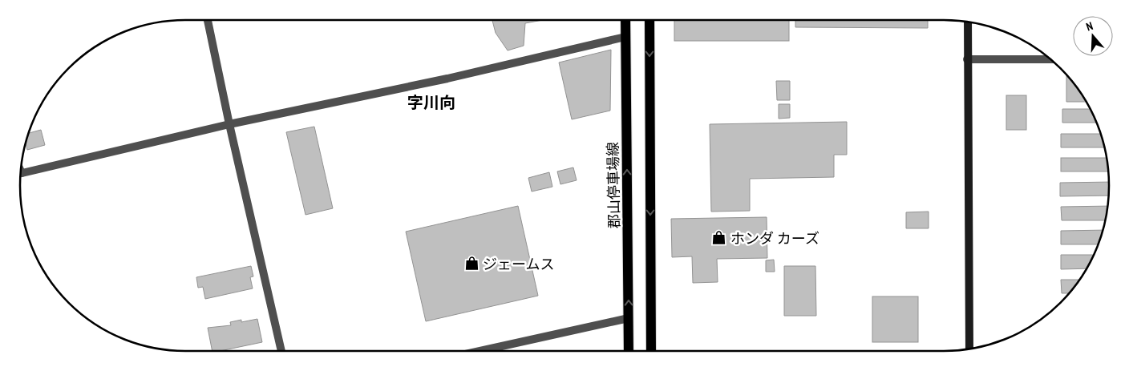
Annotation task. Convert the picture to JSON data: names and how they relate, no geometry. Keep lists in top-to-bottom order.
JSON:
{
  "streets": {
    "main road": ["郡山停車場線"]
  },
  "districts": ["字川向"],
  "places": {
    "shop": ["ホンダ カーズ", "ジェームス"]
  },
  "north": "top"
}
